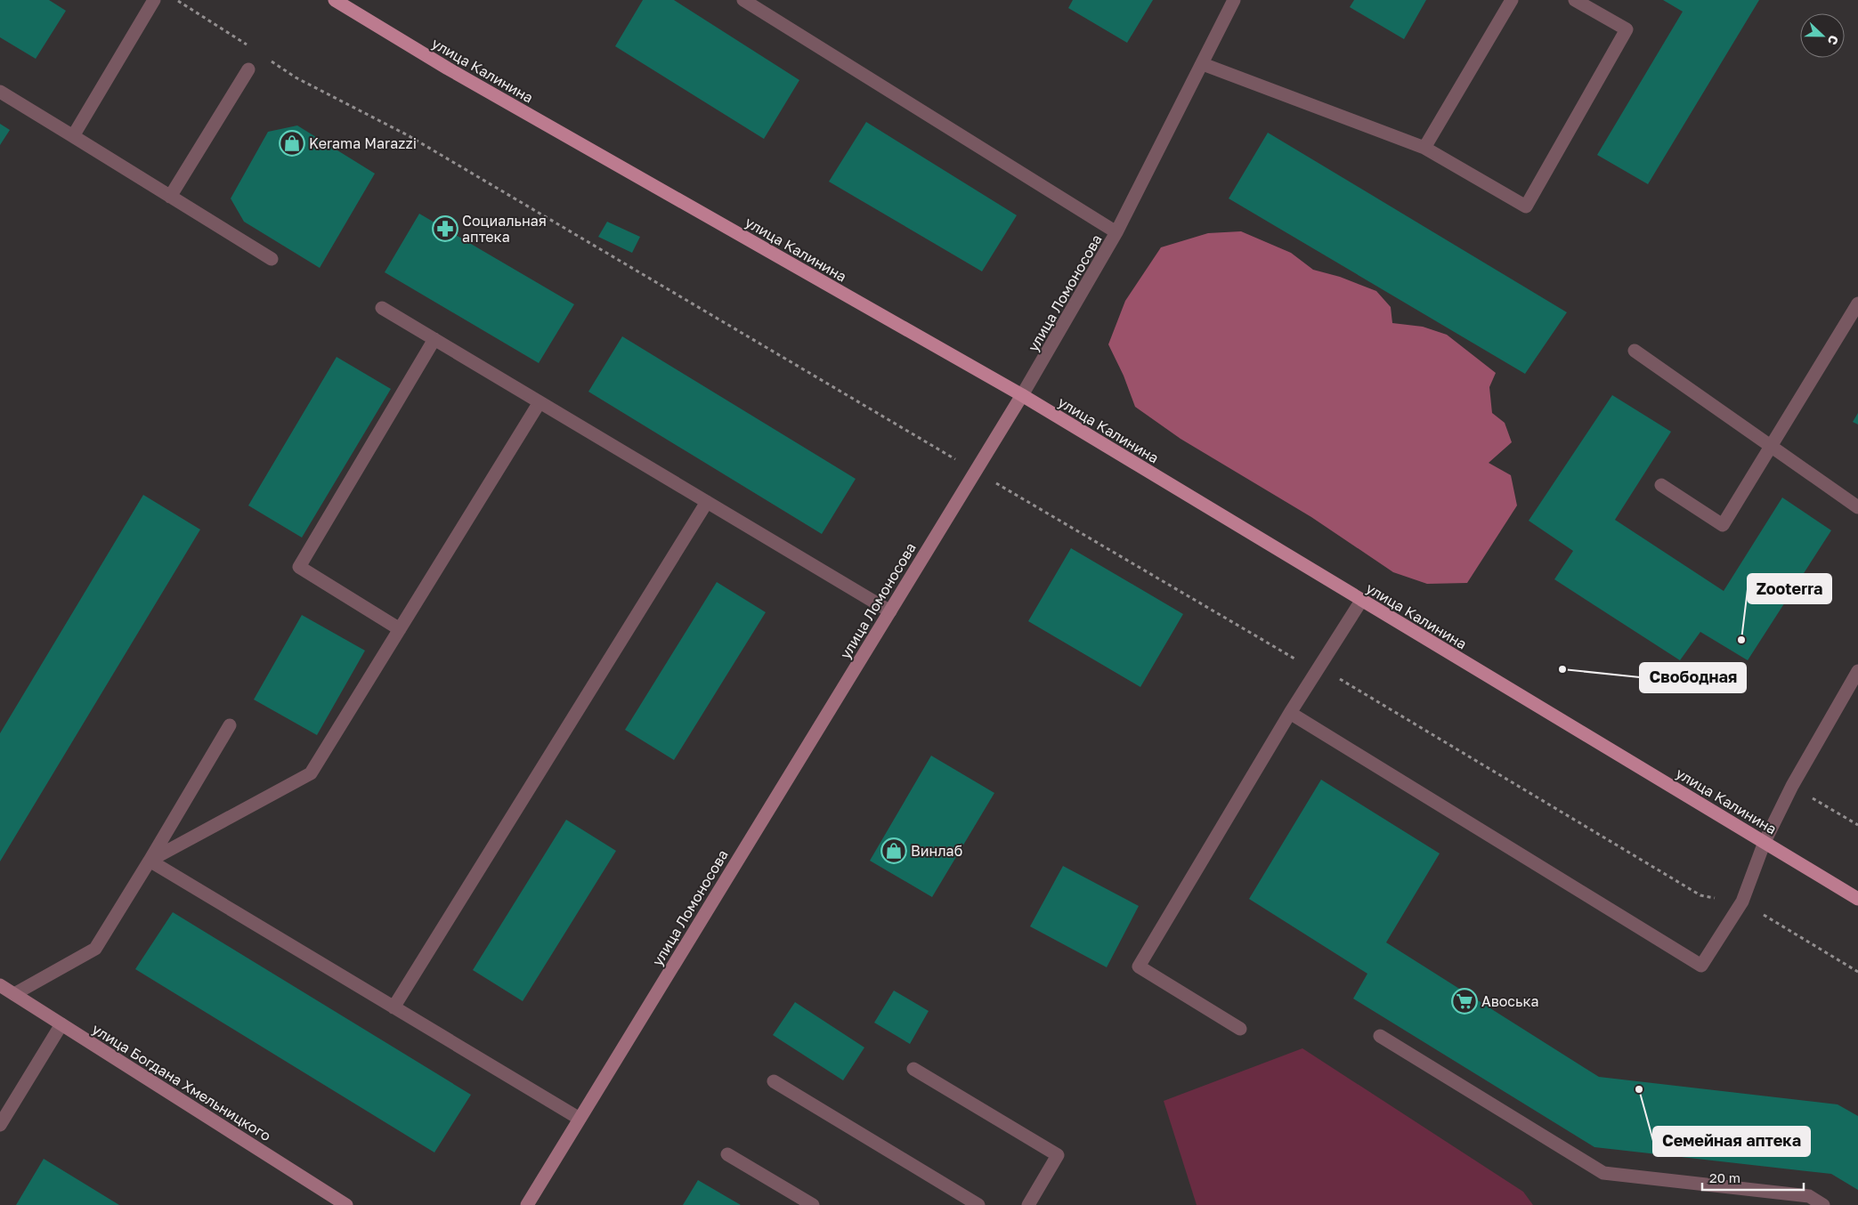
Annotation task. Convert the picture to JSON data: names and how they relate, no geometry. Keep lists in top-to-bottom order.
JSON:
{
  "streets": {
    "main road": ["улица Калинина"],
    "street": ["улица Ломоносова", "улица Богдана Хмельницкого"]
  },
  "crossings": [
    ["улица Калинина", "улица Ломоносова"]
  ],
  "places": {
    "shop": ["Kerama Marazzi", "Винлаб"],
    "pharmacy": ["Социальная аптека"],
    "other": ["Zooterra", "Свободная", "Семейная аптека"],
    "supermarket": ["Авоська"]
  },
  "scale_bar": "20 m",
  "north": "right"
}
